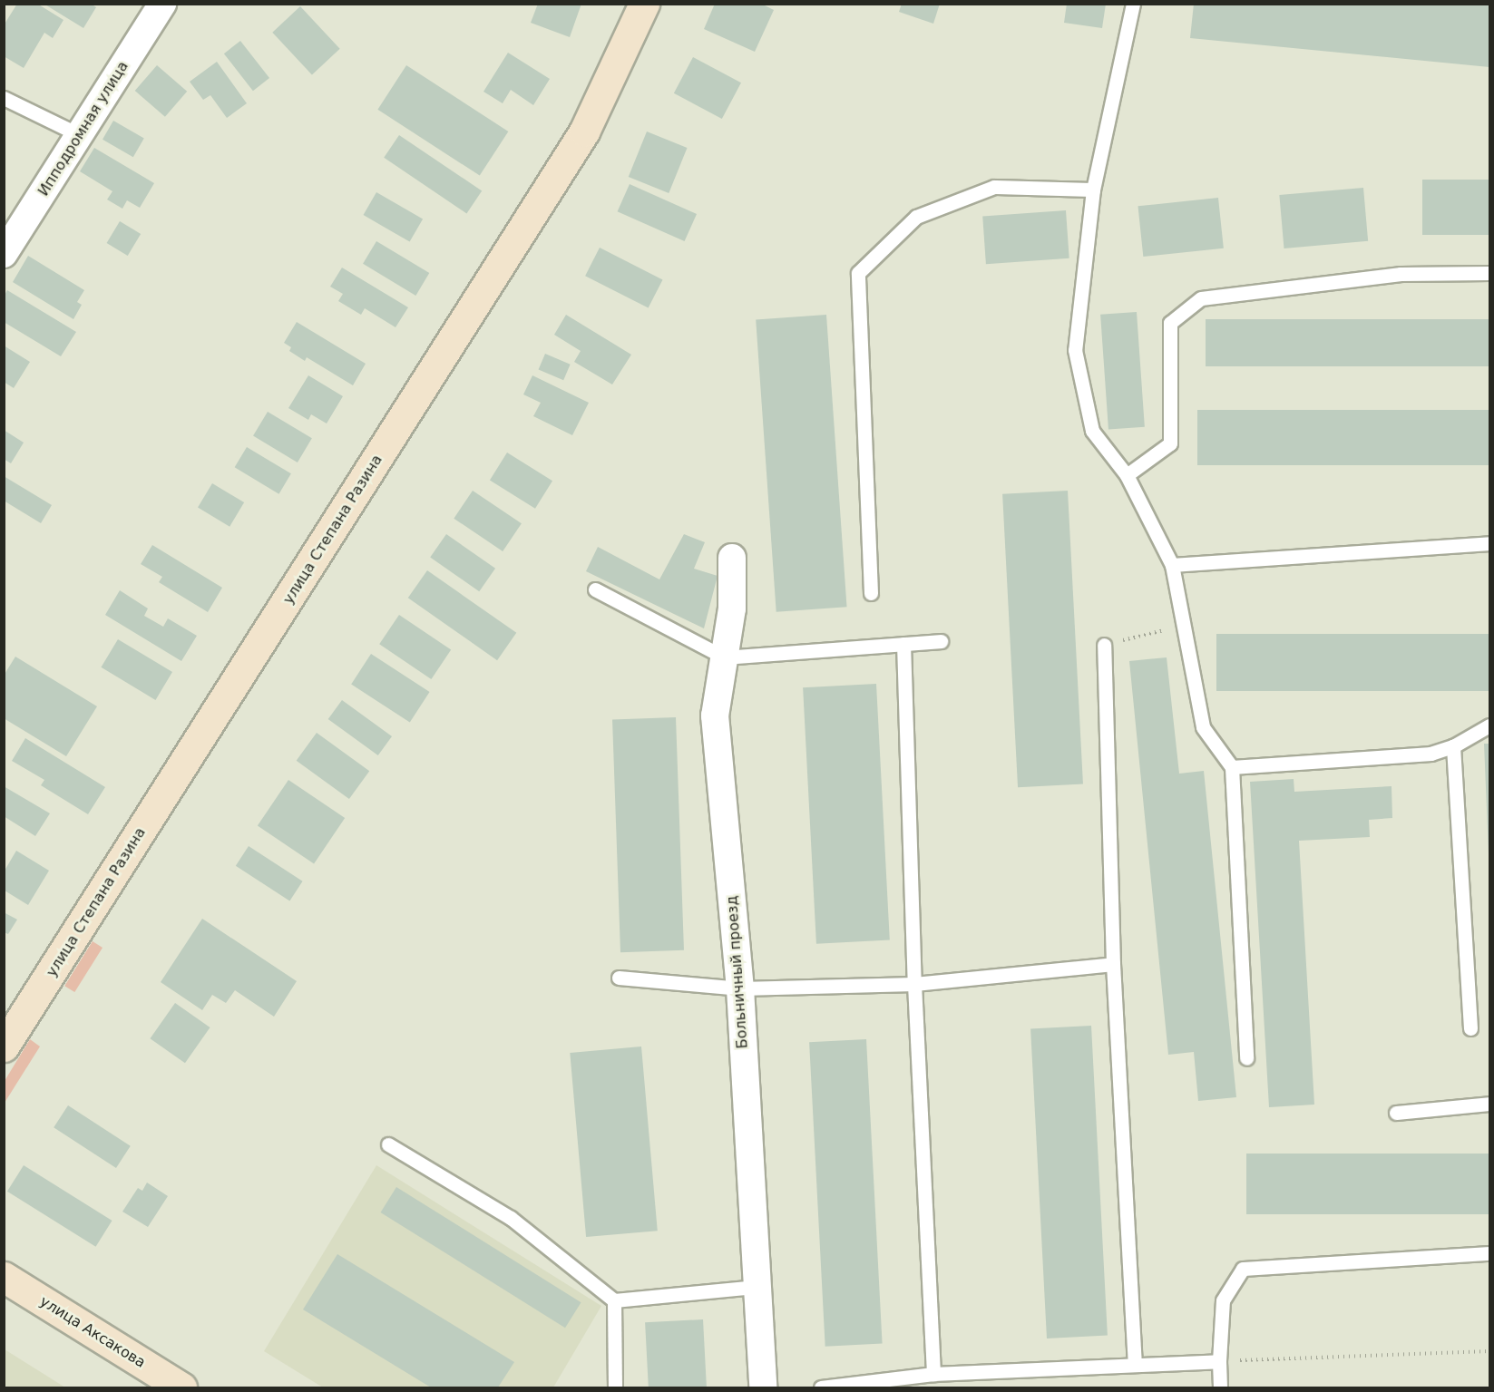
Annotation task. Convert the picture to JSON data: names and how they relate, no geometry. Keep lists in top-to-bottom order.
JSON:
{
  "streets": {
    "main road": ["улица Степана Разина", "улица Аксакова"],
    "street": ["Ипподромная улица", "Больничный проезд"]
  }
}
